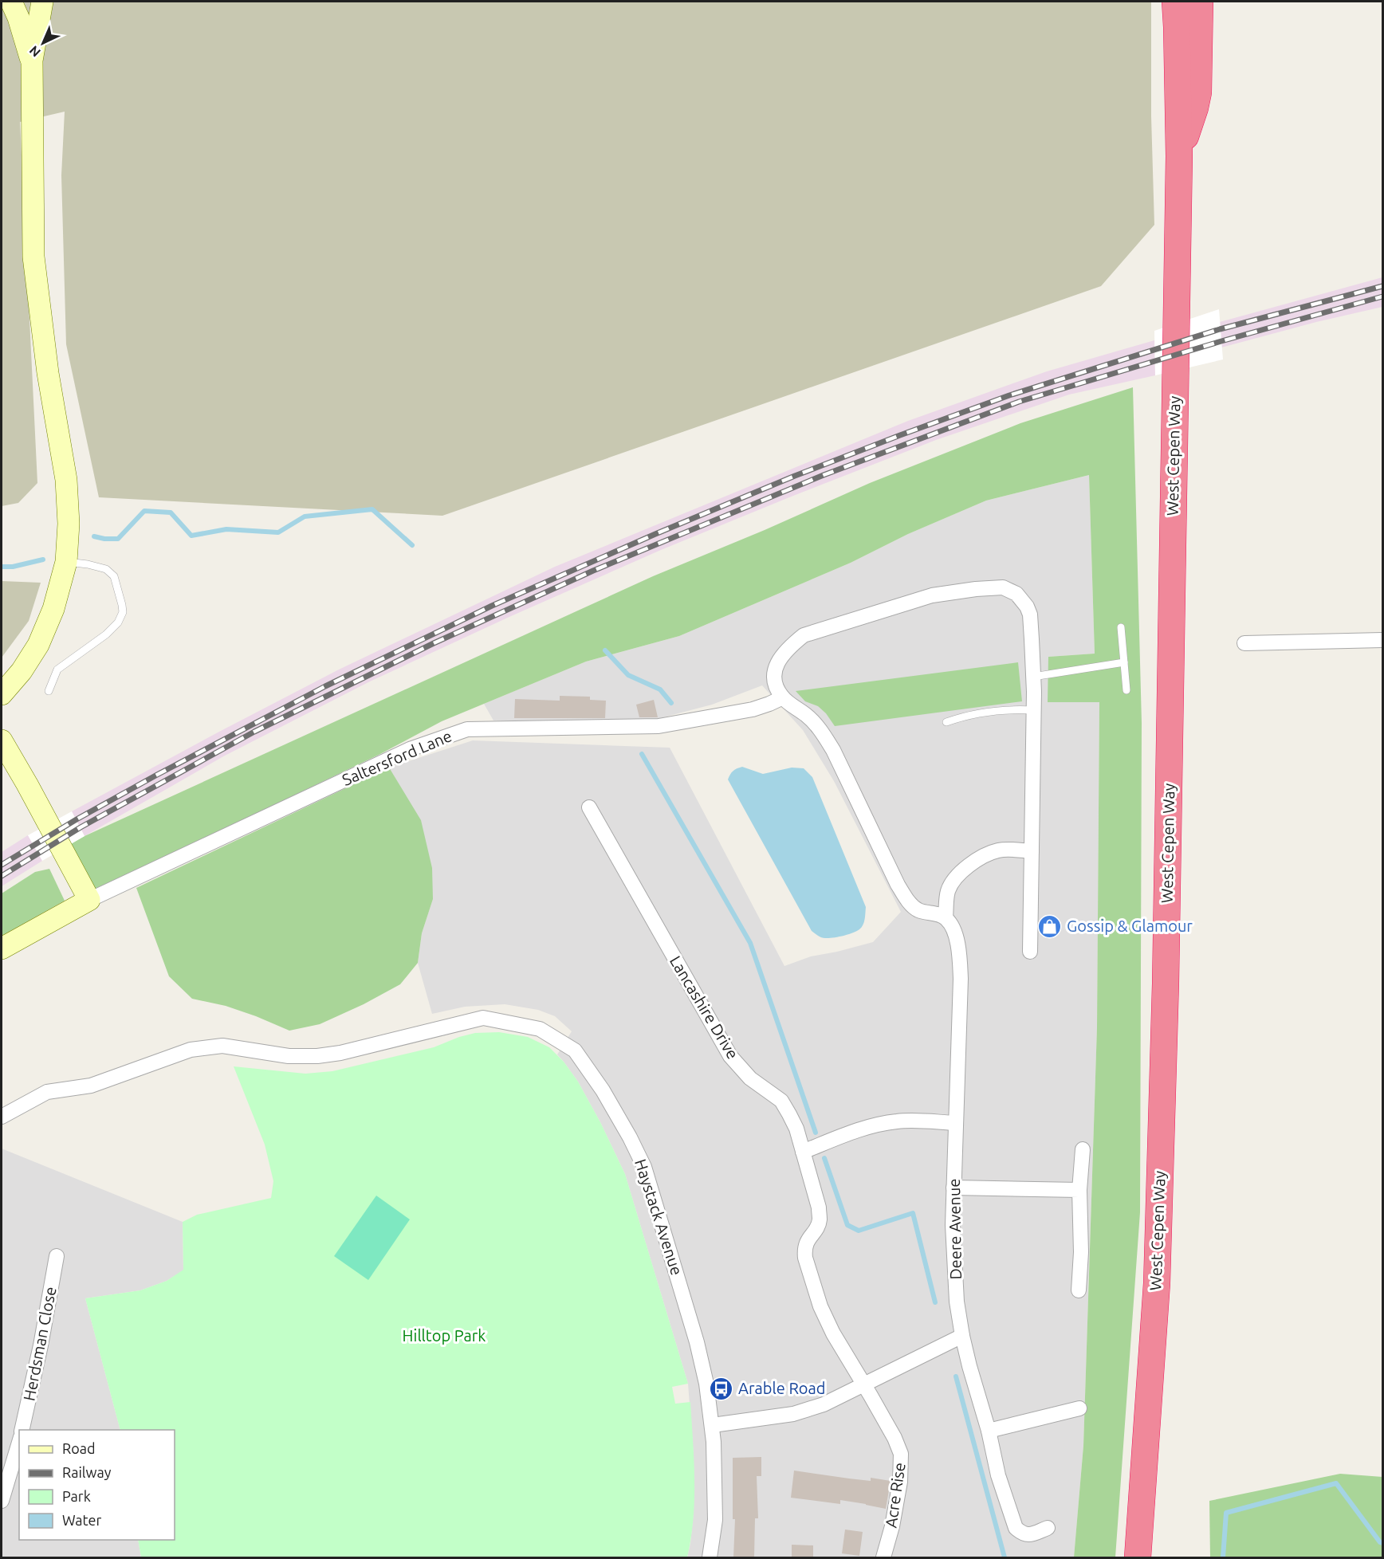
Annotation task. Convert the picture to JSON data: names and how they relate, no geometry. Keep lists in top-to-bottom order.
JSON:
{
  "streets": {
    "highway": ["West Cepen Way"],
    "main road": ["Saltersford Lane"],
    "street": [
      "Lancashire Drive",
      "Haystack Avenue",
      "Deere Avenue",
      "Herdsman Close",
      "Acre Rise"
    ]
  },
  "crossings": [
    ["Lancashire Drive", "Acre Rise"]
  ],
  "parks": ["Hilltop Park"],
  "places": {
    "shop": ["Gossip & Glamour"],
    "bus stop": ["Arable Road"]
  },
  "legend": [
    "Road",
    "Railway",
    "Park",
    "Water"
  ],
  "north": "bottom left"
}
